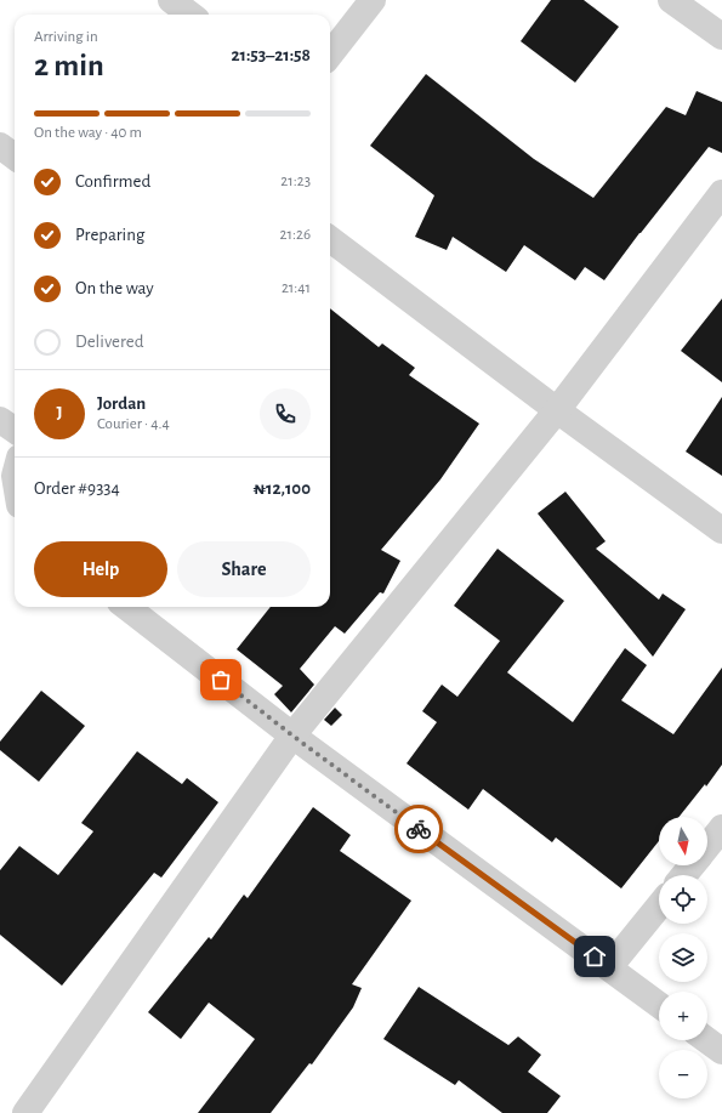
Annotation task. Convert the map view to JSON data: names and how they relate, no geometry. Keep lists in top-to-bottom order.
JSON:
{
  "north": "bottom",
  "page": {
    "heading": ["2 min", "Arriving in", "21:53–21:58"],
    "panel": [
      "Jordan",
      "Courier · 4.4",
      "Order #9334",
      "₦12,100"
    ],
    "bar": "On the way · 40 m",
    "list": [
      ["Confirmed", "21:23"],
      ["Preparing", "21:26"],
      ["On the way", "21:41"],
      "Delivered"
    ],
    "round": "J",
    "buttons": ["Help", "Share"],
    "map_buttons": ["+", "−"]
  }
}
